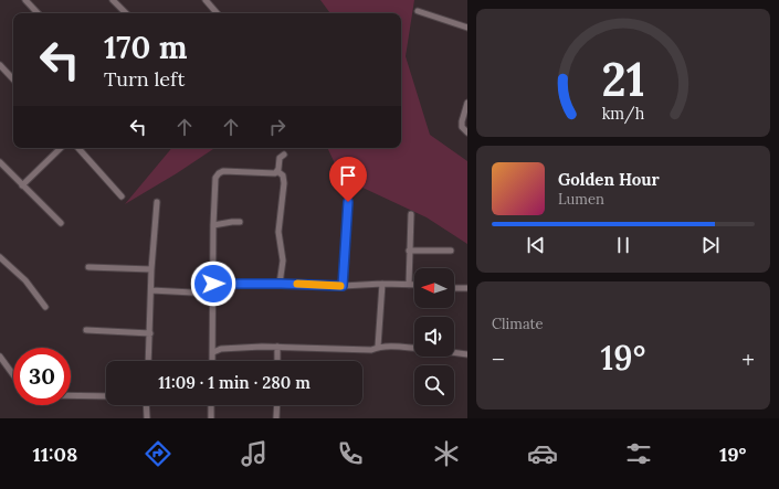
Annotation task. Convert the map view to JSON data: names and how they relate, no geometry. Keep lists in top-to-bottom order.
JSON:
{
  "north": "left",
  "page": {
    "turn": ["170 m", "Turn left"],
    "song": ["Golden Hour", "Lumen"],
    "tile": "Climate",
    "heat": ["−", "19°", "+"],
    "limit": "30",
    "trip": "11:09 · 1 min · 280 m",
    "tabs": ["11:08", "19°"],
    "gauge": ["21", "km/h"]
  }
}
